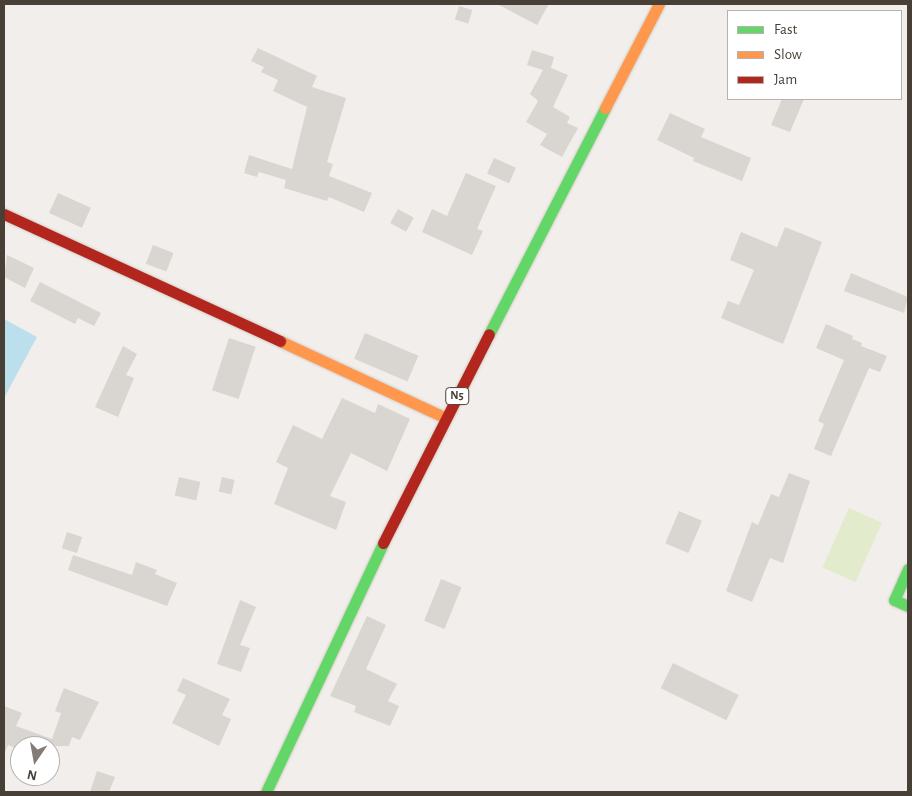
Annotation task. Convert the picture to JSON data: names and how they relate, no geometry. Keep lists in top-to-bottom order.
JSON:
{
  "streets": {
    "main road": ["N5"]
  },
  "legend": ["Fast", "Slow", "Jam"],
  "north": "bottom"
}
